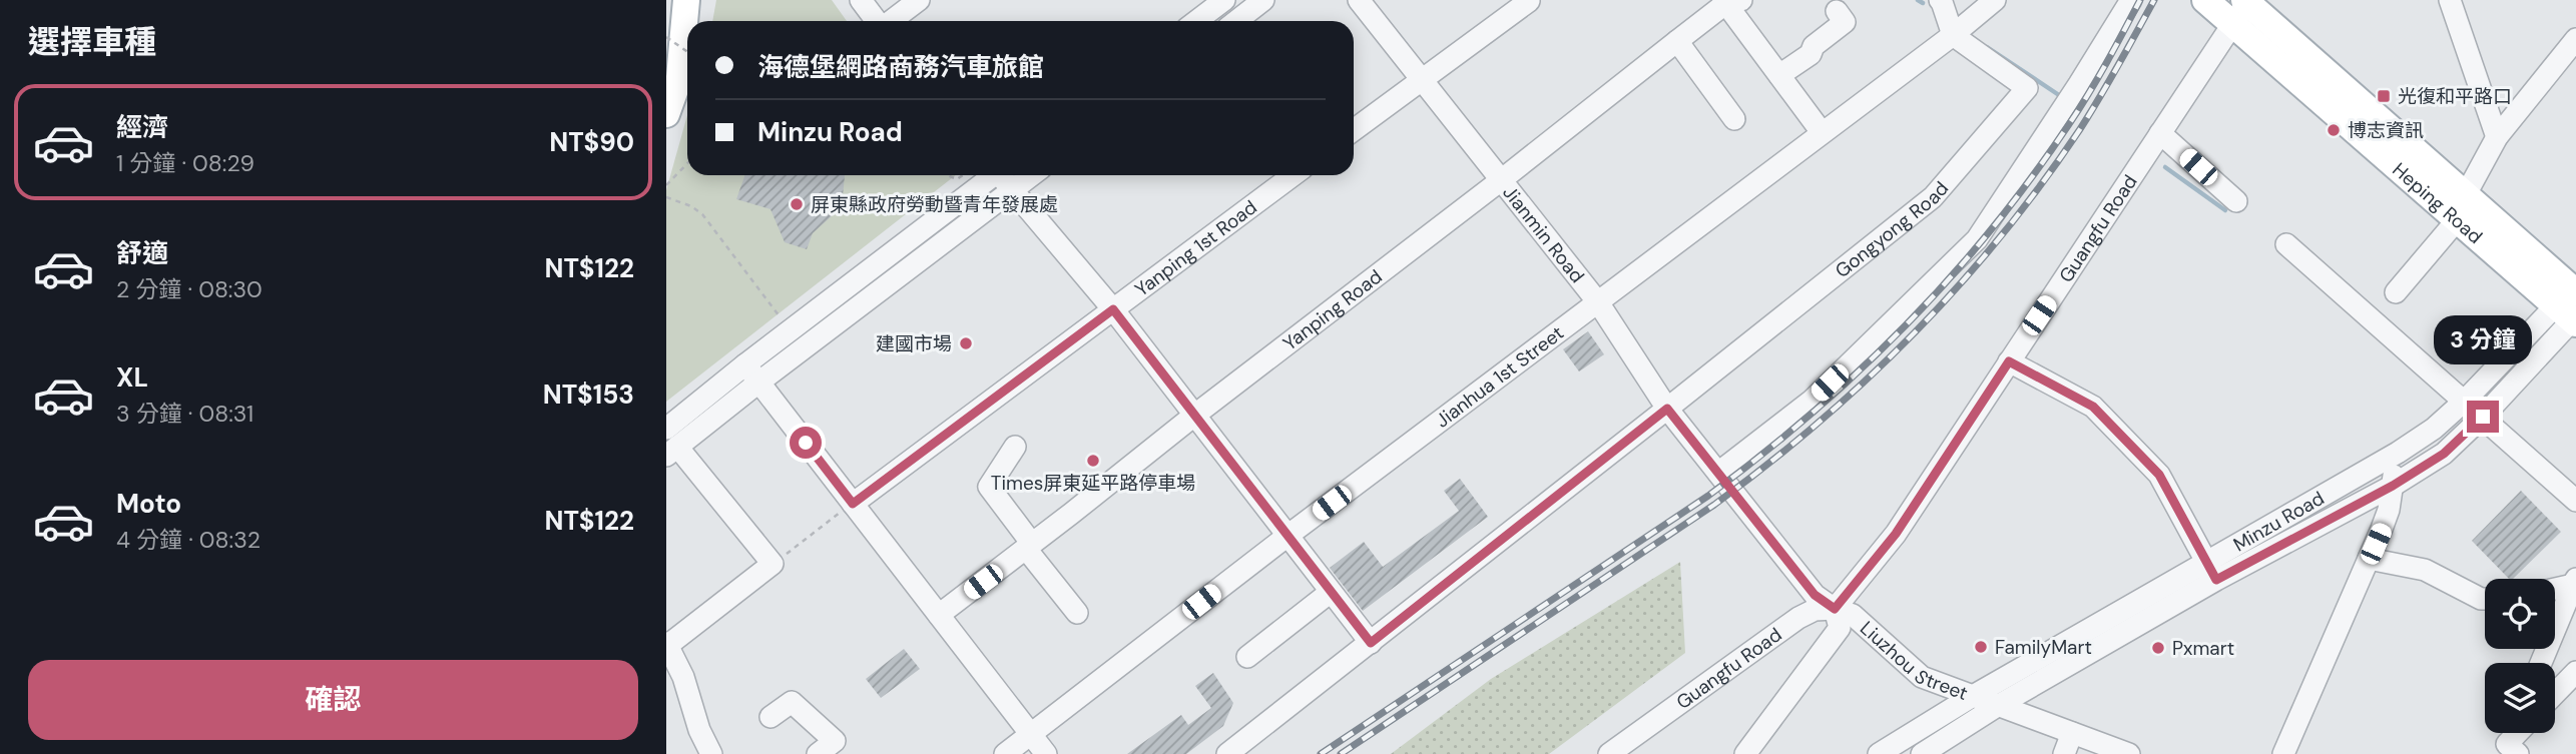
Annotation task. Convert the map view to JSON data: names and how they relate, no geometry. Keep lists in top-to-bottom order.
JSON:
{
  "streets": {
    "main road": ["Heping Road"],
    "street": [
      "Guangfu Road",
      "Gongyong Road",
      "Jianmin Road",
      "Yanping 1st Road",
      "Yanping Road",
      "Jianhua 1st Street",
      "Minzu Road",
      "Liuzhou Street"
    ]
  },
  "crossings": [
    ["Heping Road", "Guangfu Road"],
    ["Heping Road", "Minzu Road"],
    ["Guangfu Road", "Liuzhou Street"],
    ["Gongyong Road", "Jianmin Road"],
    ["Gongyong Road", "Jianhua 1st Street"],
    ["Jianmin Road", "Yanping Road"],
    ["Jianmin Road", "Jianhua 1st Street"],
    ["Jianmin Road", "Liuzhou Street"],
    ["Minzu Road", "Liuzhou Street"]
  ],
  "places": {
    "transit": ["光復和平路口"],
    "other": [
      "博志資訊",
      "屏東縣政府勞動暨青年發展處",
      "建國市場",
      "Times屏東延平路停車場",
      "FamilyMart",
      "Pxmart"
    ]
  },
  "page": {
    "heading": "選擇車種",
    "banner": ["海德堡網路商務汽車旅館", "Minzu Road"],
    "list": [
      {
        "name": "經濟",
        "note": "1 分鐘 · 08:29",
        "value": "NT$90"
      },
      {
        "name": "舒適",
        "note": "2 分鐘 · 08:30",
        "value": "NT$122"
      },
      {
        "name": "XL",
        "note": "3 分鐘 · 08:31",
        "value": "NT$153"
      },
      {
        "name": "Moto",
        "note": "4 分鐘 · 08:32",
        "value": "NT$122"
      }
    ],
    "bubble": "3 分鐘",
    "buttons": "確認"
  }
}
